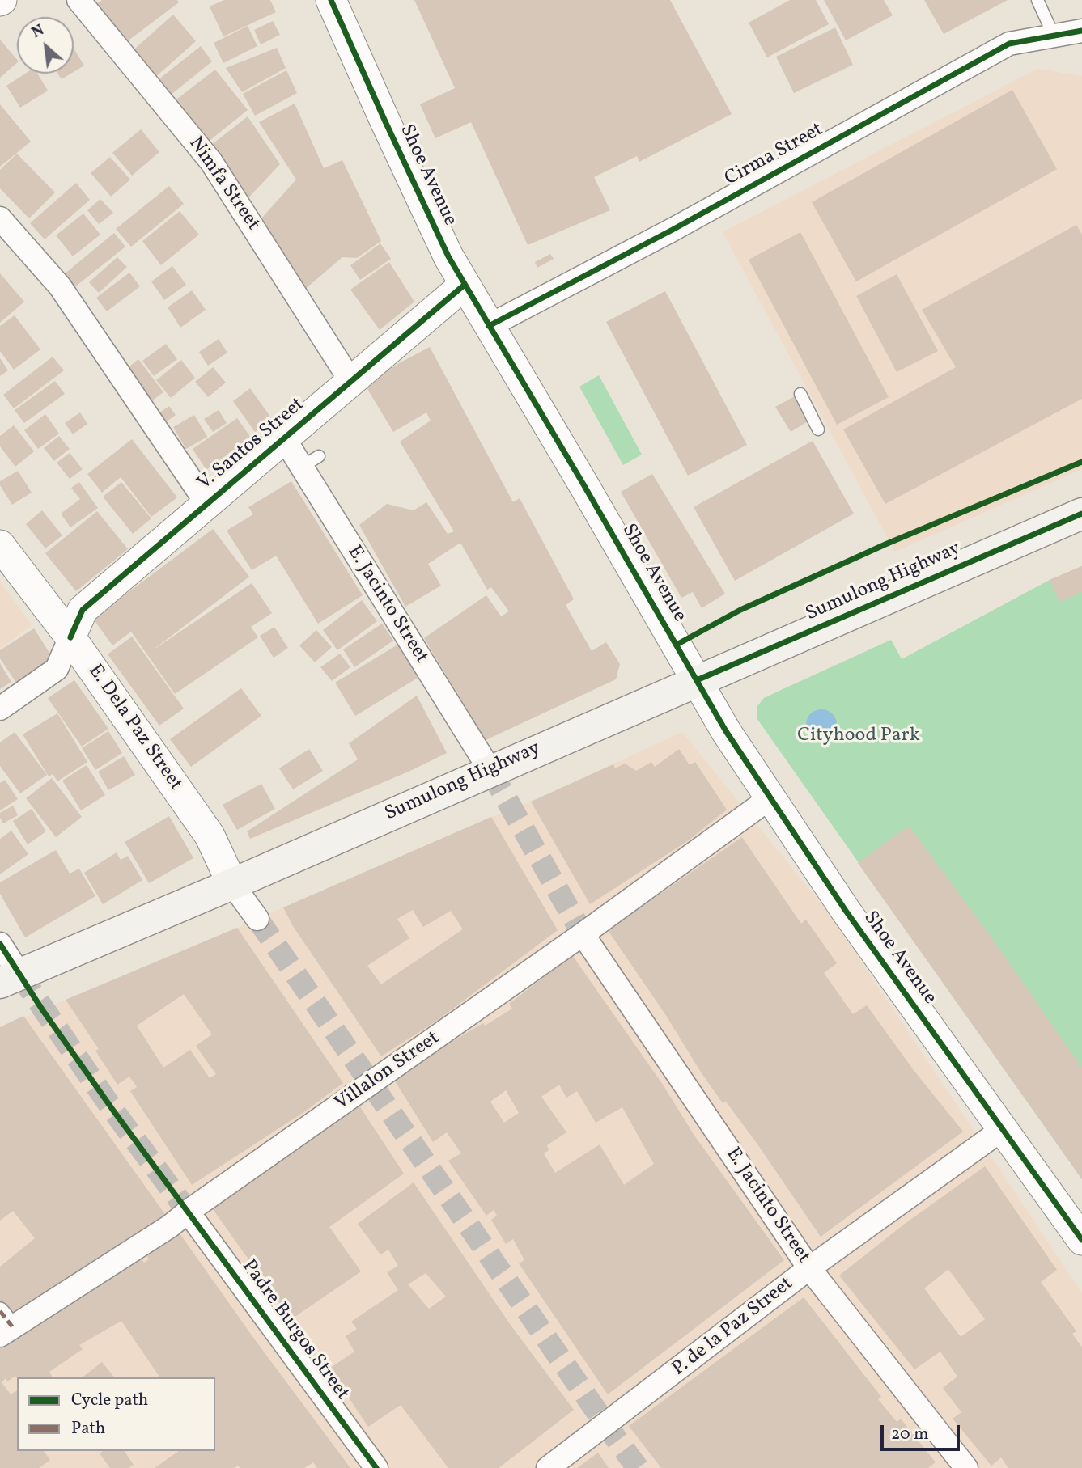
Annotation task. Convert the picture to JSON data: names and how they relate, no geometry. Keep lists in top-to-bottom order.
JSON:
{
  "streets": {
    "main road": ["Sumulong Highway"],
    "street": [
      "Cirma Street",
      "Shoe Avenue",
      "Nimfa Street",
      "V. Santos Street",
      "E. Jacinto Street",
      "E. Dela Paz Street",
      "Villalon Street",
      "P. de la Paz Street",
      "Padre Burgos Street"
    ]
  },
  "crossings": [
    ["Cirma Street", "Shoe Avenue"],
    ["Shoe Avenue", "V. Santos Street"],
    ["Shoe Avenue", "Sumulong Highway"],
    ["Shoe Avenue", "Villalon Street"],
    ["Shoe Avenue", "P. de la Paz Street"],
    ["Nimfa Street", "V. Santos Street"],
    ["V. Santos Street", "E. Jacinto Street"],
    ["V. Santos Street", "E. Dela Paz Street"],
    ["Sumulong Highway", "E. Jacinto Street"],
    ["Sumulong Highway", "E. Dela Paz Street"],
    ["E. Jacinto Street", "Villalon Street"],
    ["E. Jacinto Street", "P. de la Paz Street"],
    ["Villalon Street", "Padre Burgos Street"]
  ],
  "parks": ["Cityhood Park"],
  "legend": ["Cycle path", "Path"],
  "scale_bar": "20 m",
  "north": "top left"
}
